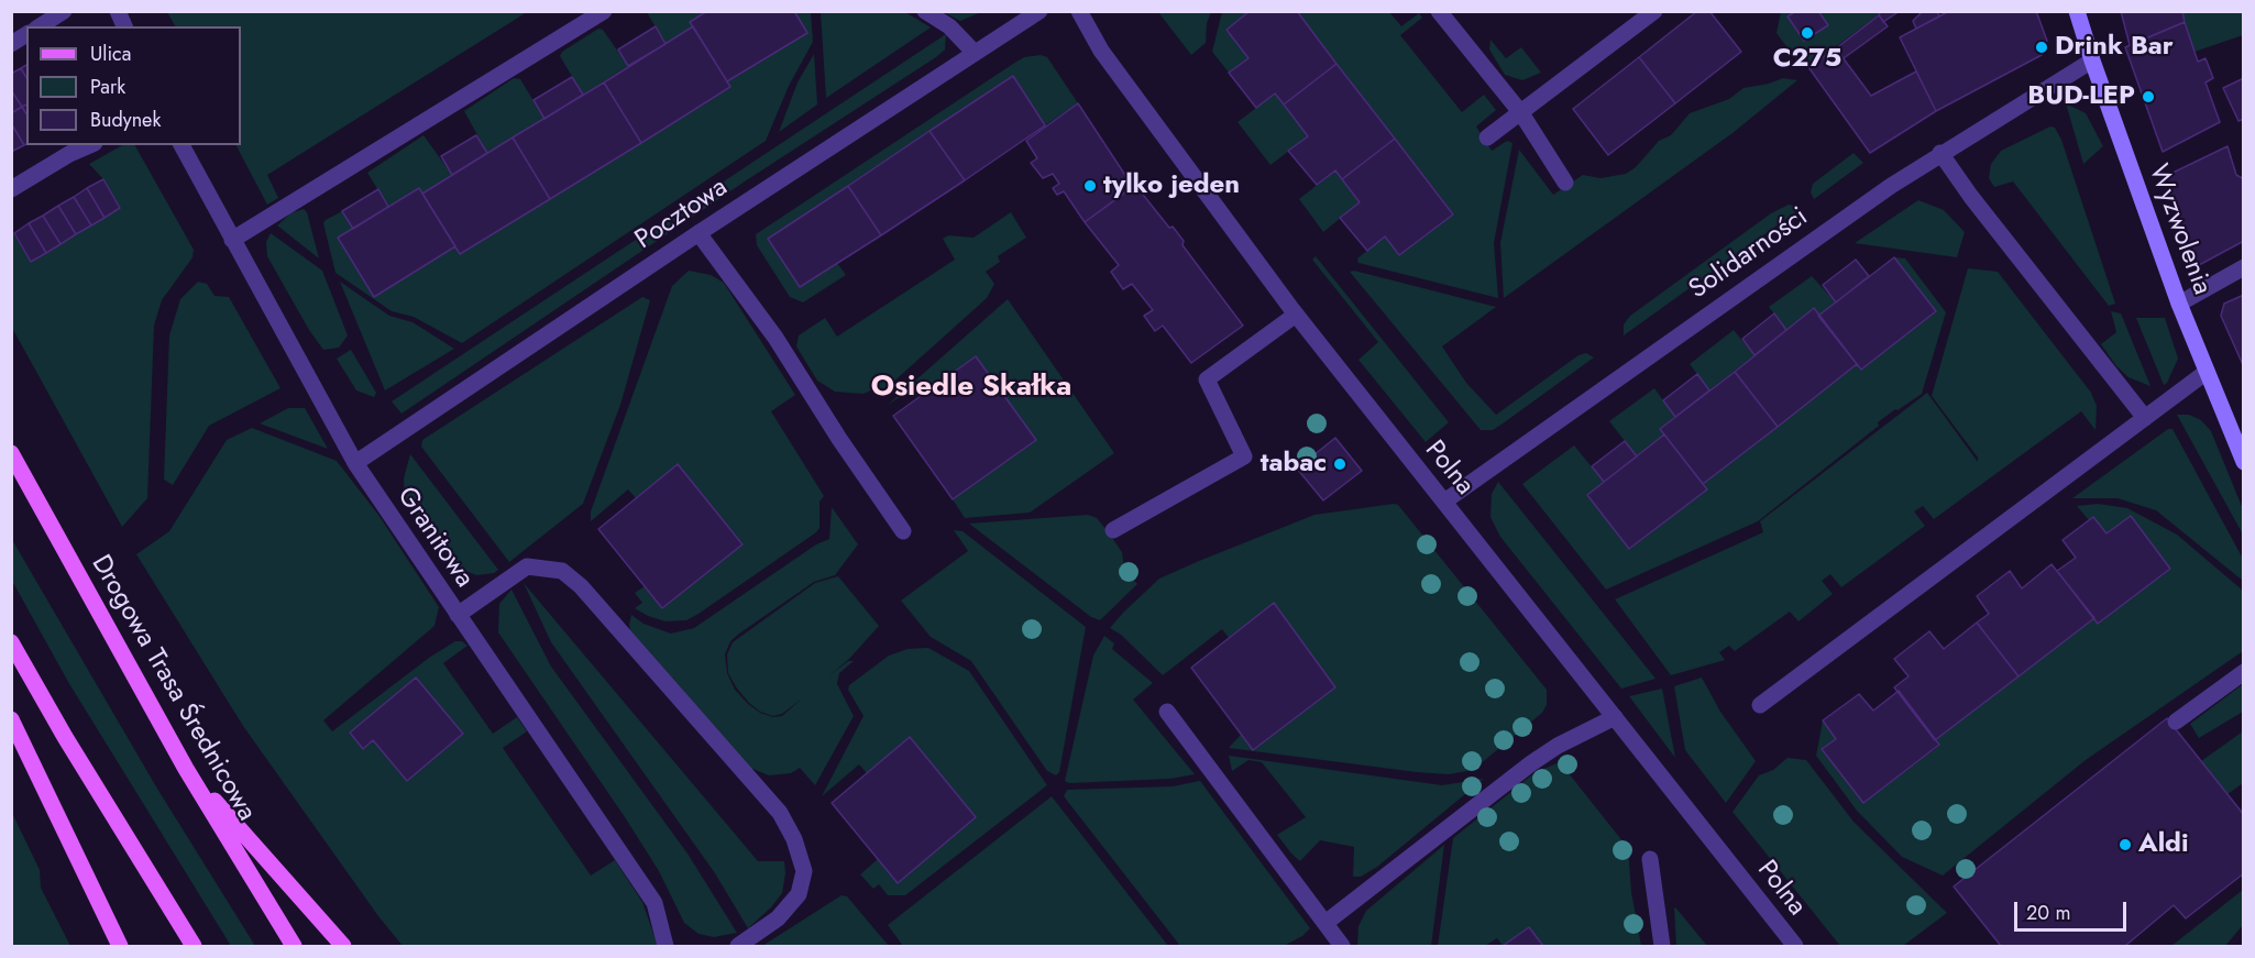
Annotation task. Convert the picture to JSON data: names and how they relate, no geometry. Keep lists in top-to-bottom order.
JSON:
{
  "streets": {
    "main road": ["Drogowa Trasa Średnicowa"],
    "street": [
      "Pocztowa",
      "Wyzwolenia",
      "Solidarności",
      "Polna",
      "Granitowa"
    ]
  },
  "crossings": [
    ["Pocztowa", "Granitowa"],
    ["Wyzwolenia", "Solidarności"],
    ["Solidarności", "Polna"]
  ],
  "districts": ["Osiedle Skałka"],
  "places": [
    "C275",
    "Drink Bar",
    "BUD-LEP",
    "tylko jeden",
    "tabac",
    "Aldi"
  ],
  "legend": ["Ulica", "Park", "Budynek"],
  "scale_bar": "20 m"
}
